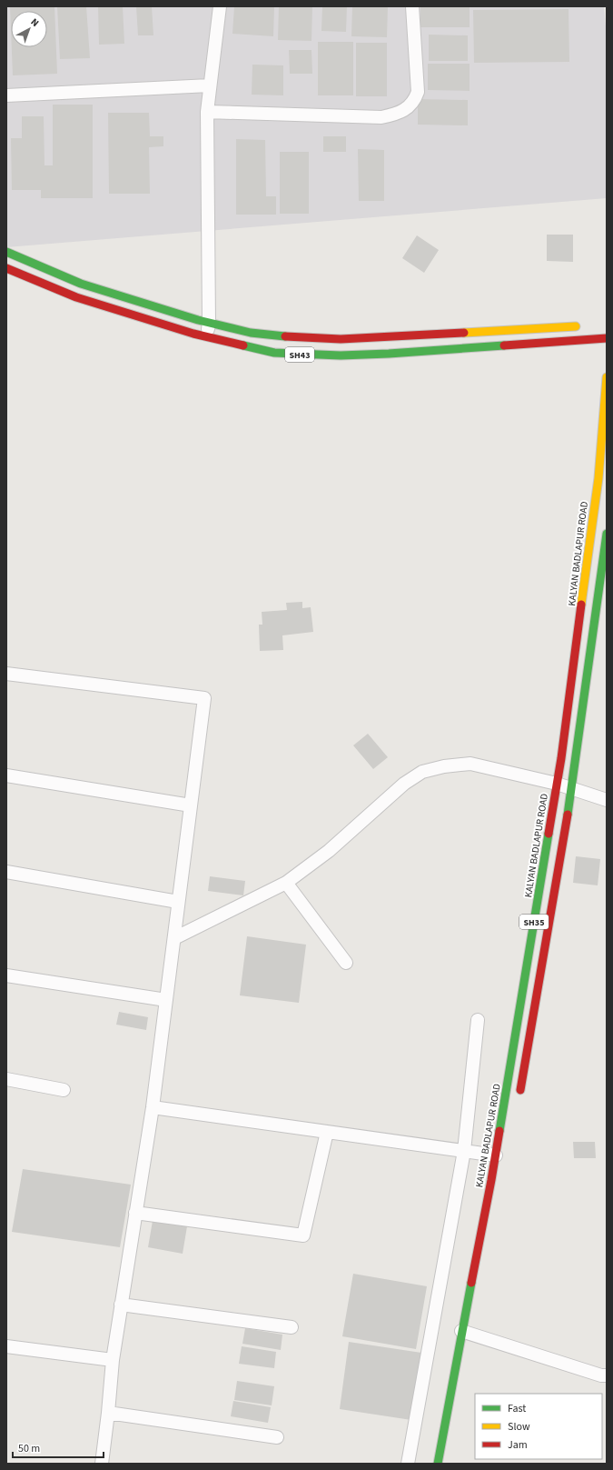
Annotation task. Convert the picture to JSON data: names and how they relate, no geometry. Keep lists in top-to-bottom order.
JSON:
{
  "streets": {
    "main road": ["SH43", "KALYAN BADLAPUR ROAD", "SH35"]
  },
  "legend": ["Fast", "Slow", "Jam"],
  "scale_bar": "50 m",
  "north": "top right"
}
